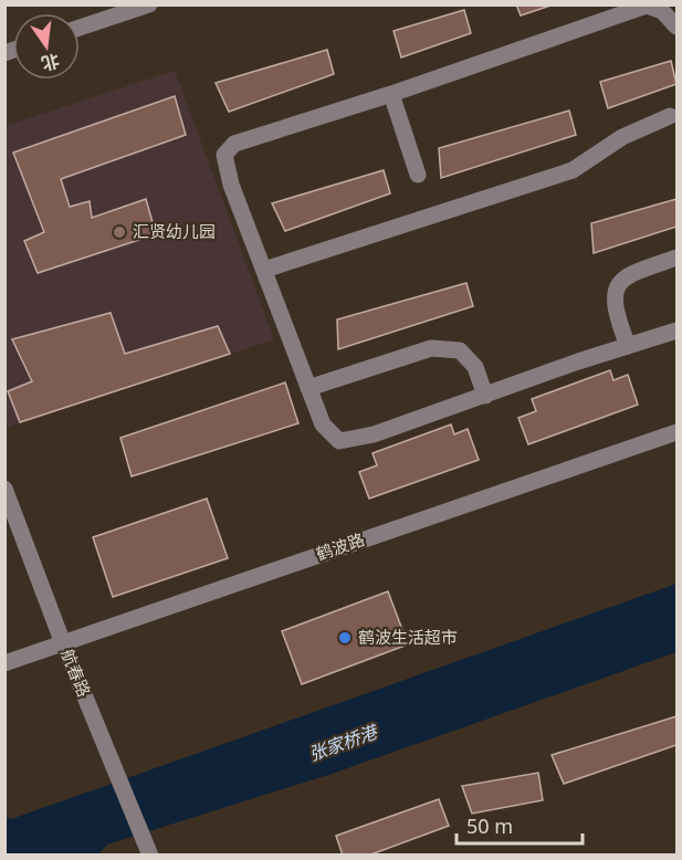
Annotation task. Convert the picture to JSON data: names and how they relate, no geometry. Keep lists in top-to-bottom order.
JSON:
{
  "streets": {
    "street": ["鹤波路", "航春路"]
  },
  "crossings": [
    ["鹤波路", "航春路"]
  ],
  "water": ["张家桥港"],
  "places": ["汇贤幼儿园", "鹤波生活超市"],
  "scale_bar": "50 m",
  "north": "bottom"
}
